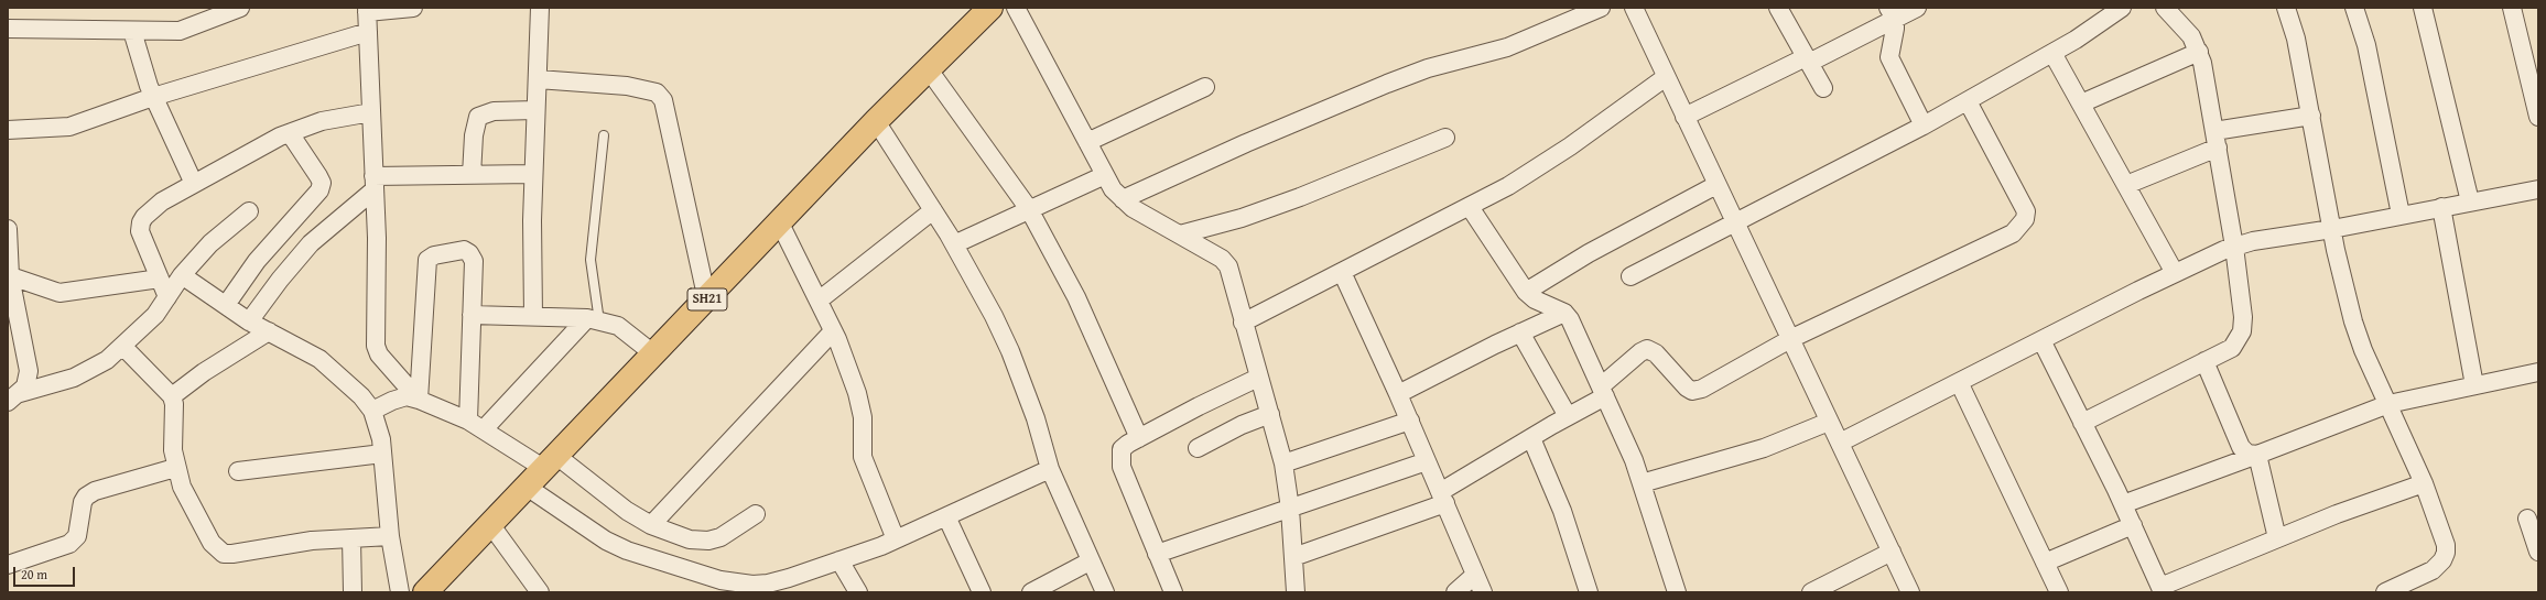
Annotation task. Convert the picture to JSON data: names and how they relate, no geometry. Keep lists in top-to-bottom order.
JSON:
{
  "streets": {
    "main road": ["SH21"]
  },
  "scale_bar": "20 m"
}
